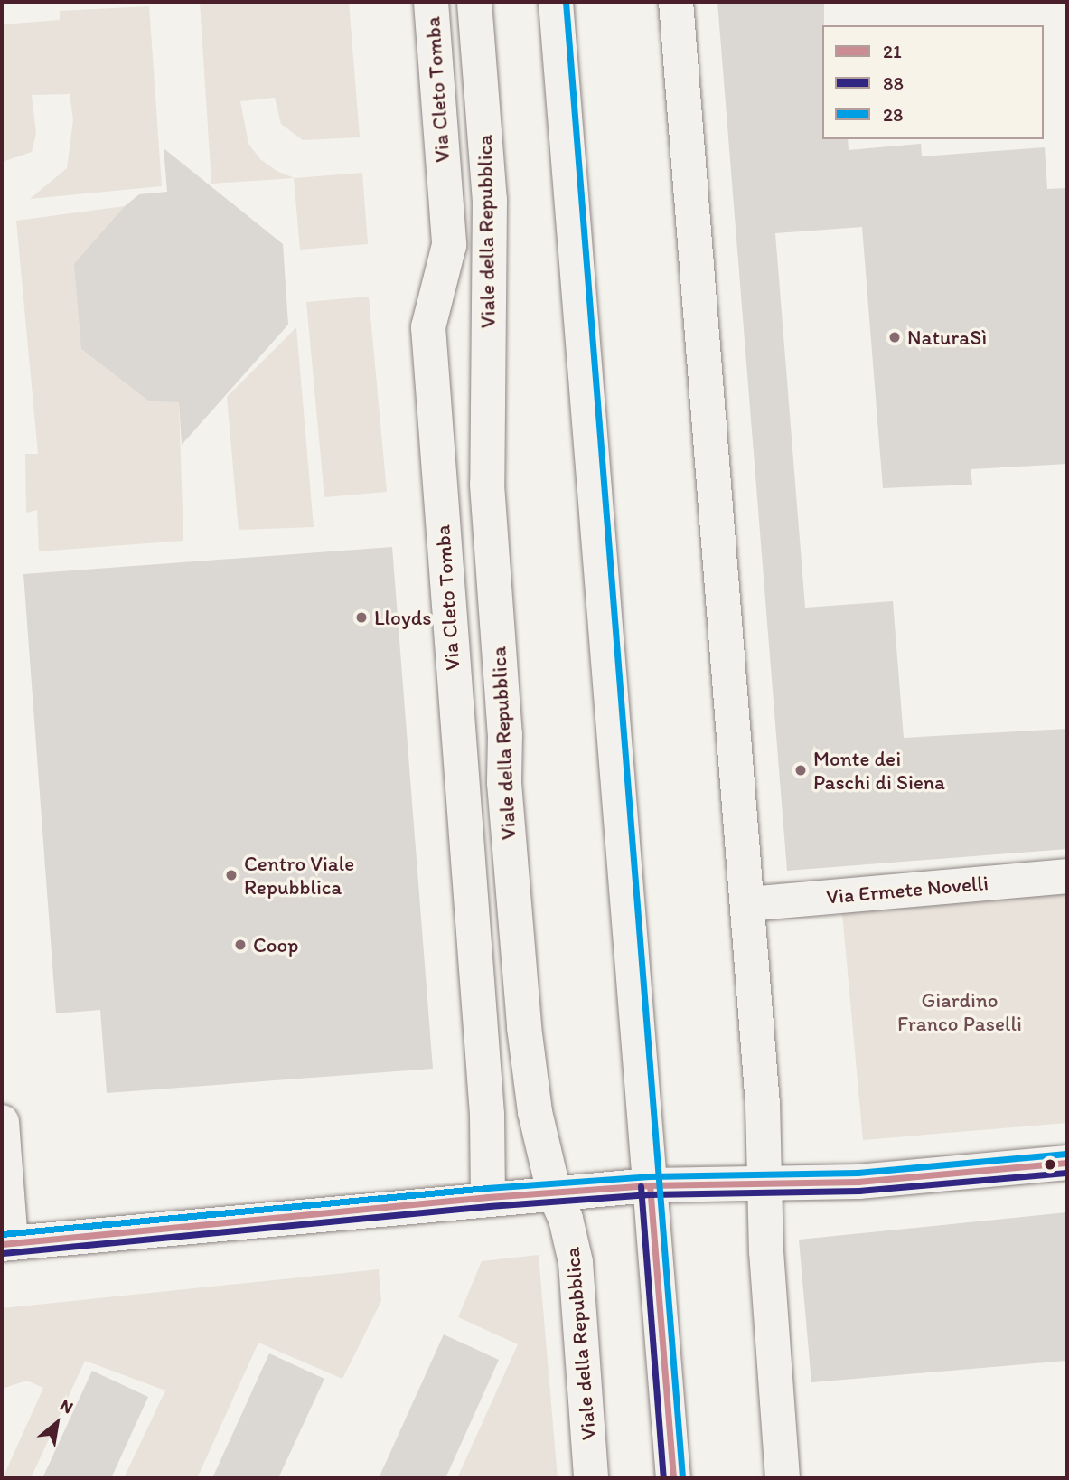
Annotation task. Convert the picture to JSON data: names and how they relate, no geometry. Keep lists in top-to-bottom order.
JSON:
{
  "streets": {
    "street": ["Via Cleto Tomba", "Viale della Repubblica", "Via Ermete Novelli"]
  },
  "parks": ["Giardino Franco Paselli"],
  "places": [
    "NaturaSì",
    "Lloyds",
    "Monte dei Paschi di Siena",
    "Centro Viale Repubblica",
    "Coop"
  ],
  "lines": ["transit line 28", "transit line 21", "transit line 88"],
  "legend": ["21", "88", "28"],
  "north": "top right"
}
